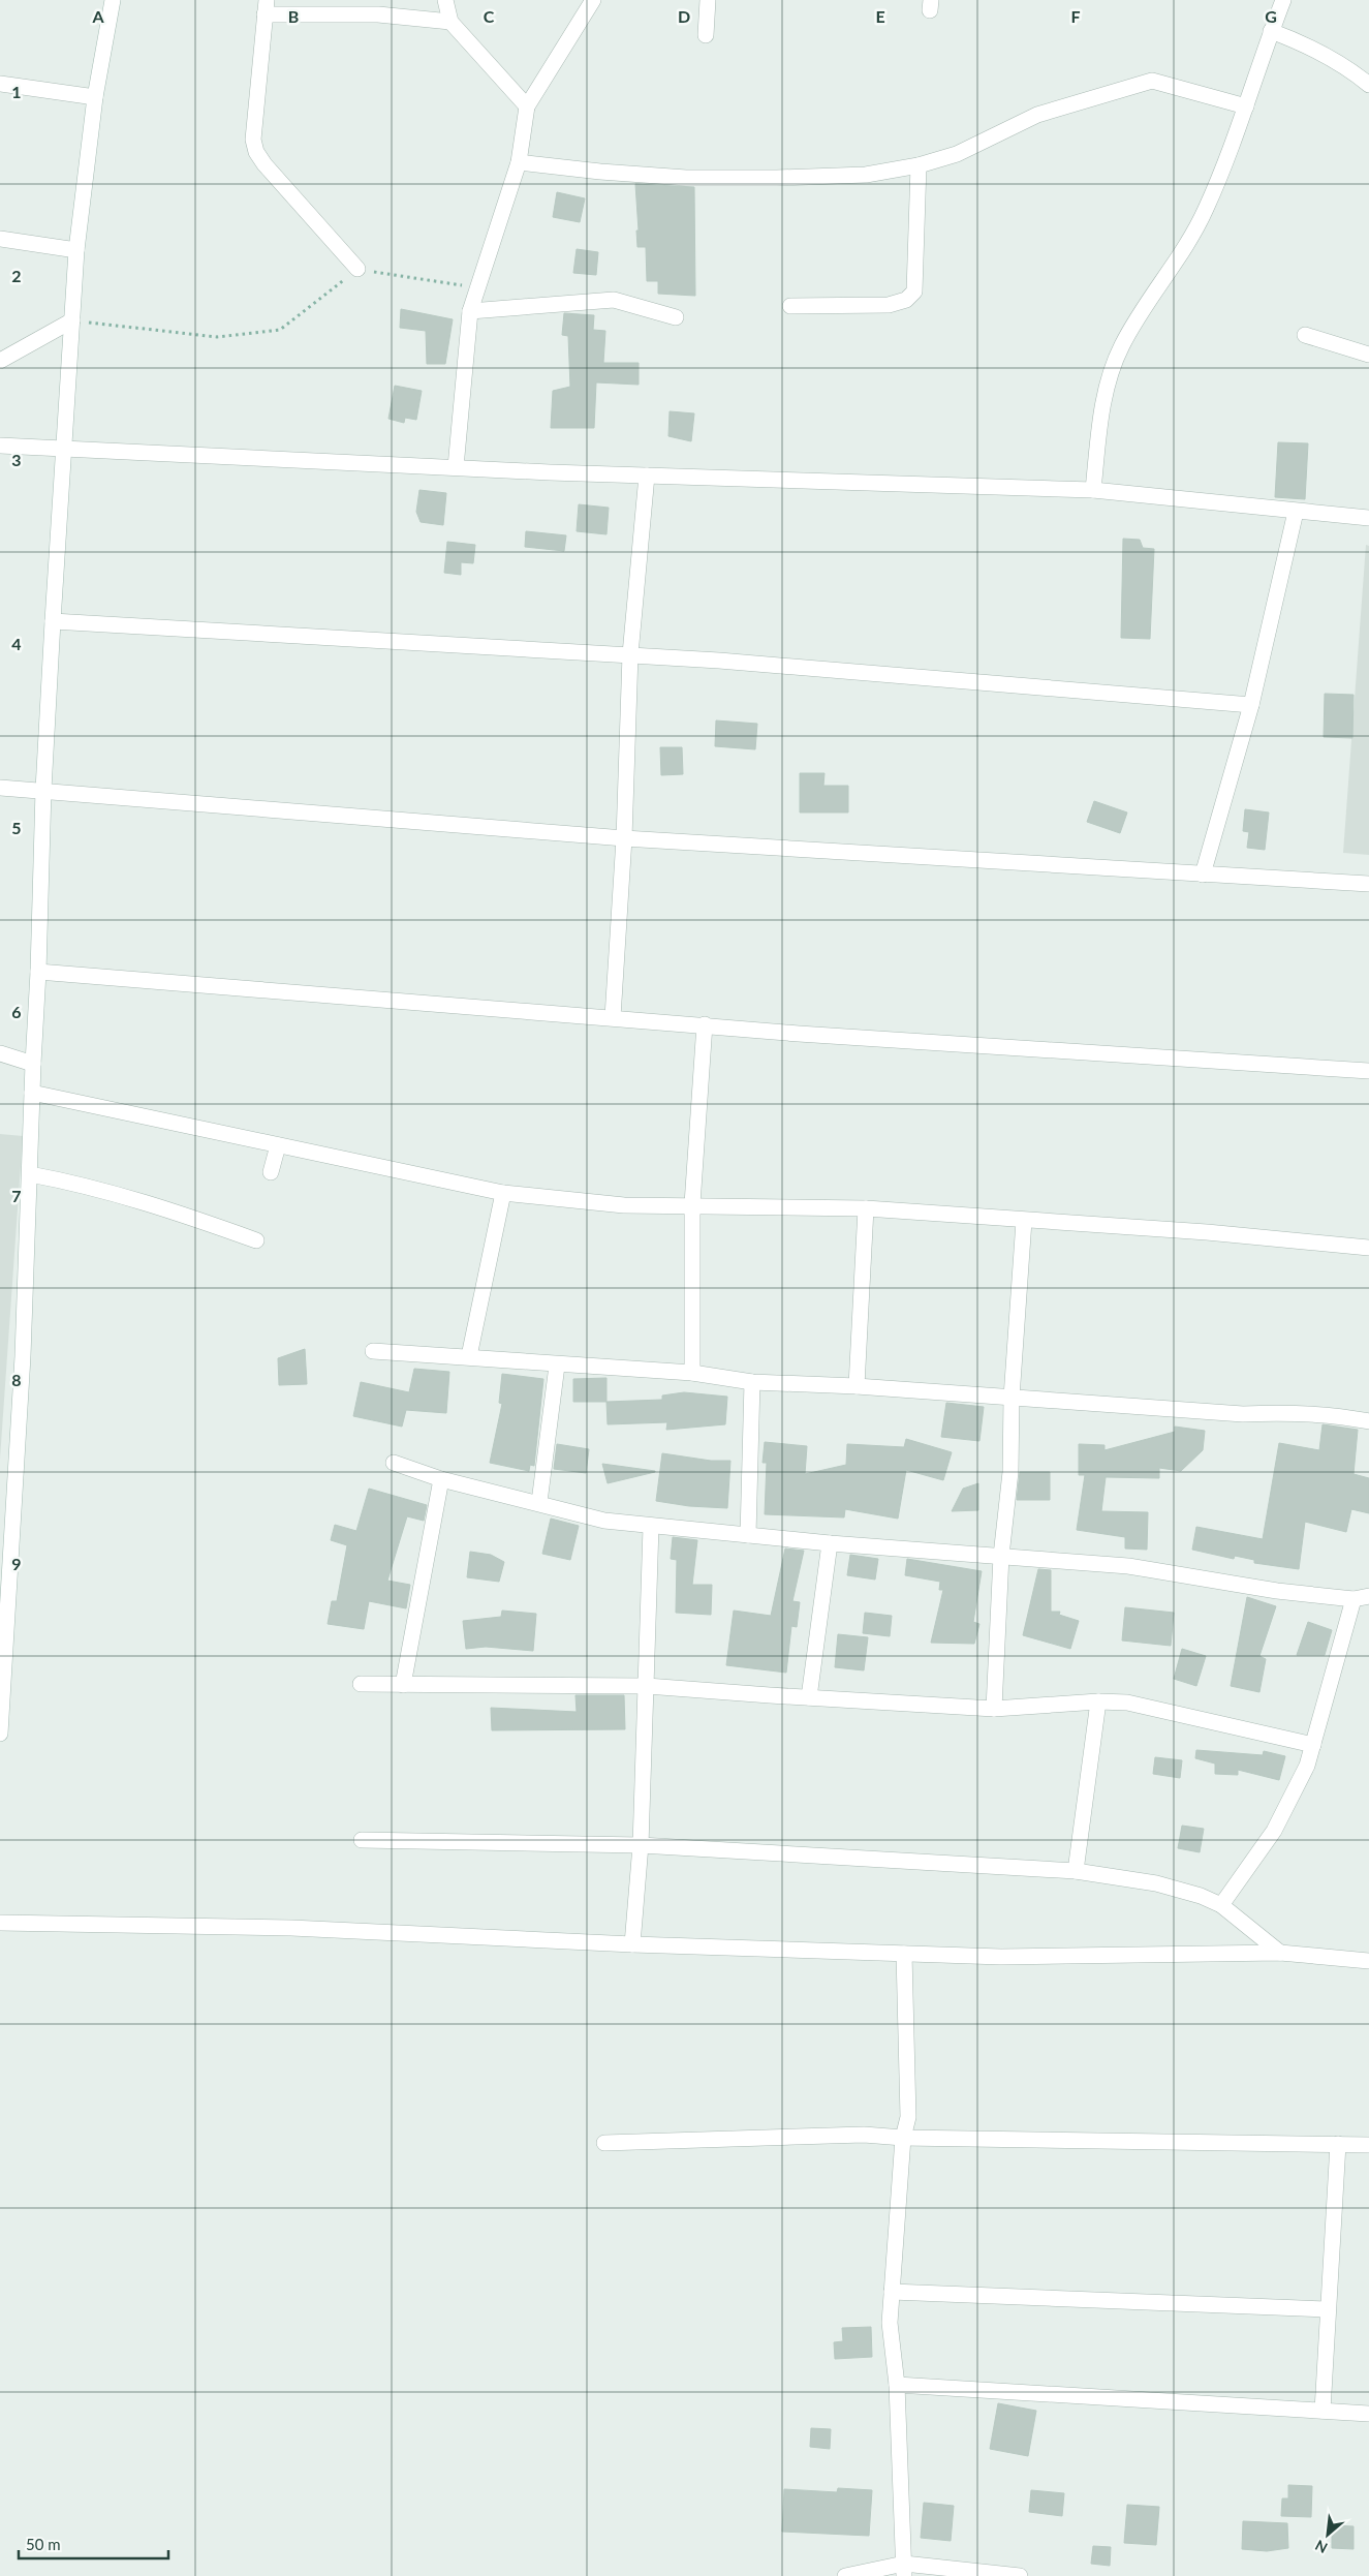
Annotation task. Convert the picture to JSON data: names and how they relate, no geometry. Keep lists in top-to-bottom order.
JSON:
{
  "scale_bar": "50 m",
  "north": "bottom left",
  "grid": {
    "columns": [
      "A",
      "B",
      "C",
      "D",
      "E",
      "F",
      "G"
    ],
    "rows": [
      "1",
      "2",
      "3",
      "4",
      "5",
      "6",
      "7",
      "8",
      "9"
    ]
  }
}
